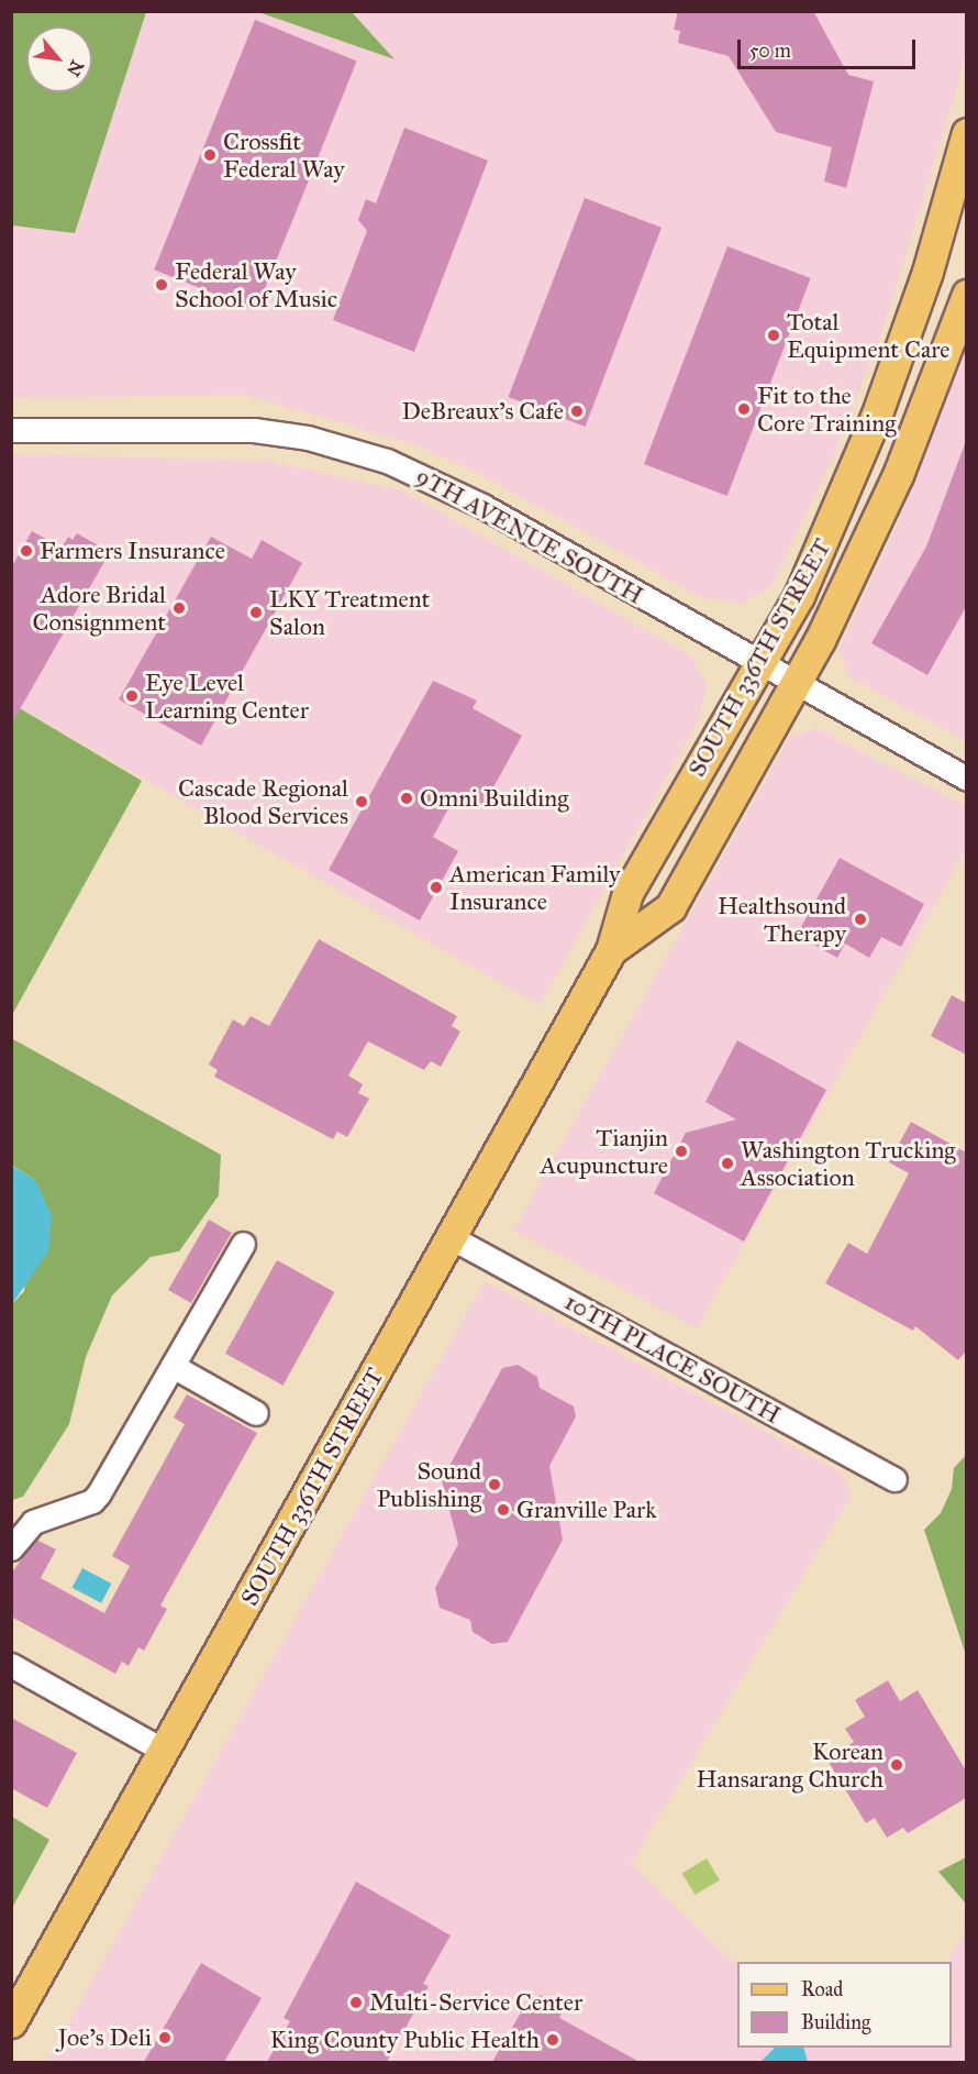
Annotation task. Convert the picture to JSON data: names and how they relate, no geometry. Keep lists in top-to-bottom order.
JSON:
{
  "streets": {
    "main road": ["SOUTH 336TH STREET"],
    "street": ["9TH AVENUE SOUTH", "10TH PLACE SOUTH"]
  },
  "crossings": [
    ["9TH AVENUE SOUTH", "SOUTH 336TH STREET"],
    ["SOUTH 336TH STREET", "10TH PLACE SOUTH"]
  ],
  "places": [
    "Crossfit Federal Way",
    "Federal Way School of Music",
    "Total Equipment Care",
    "Fit to the Core Training",
    "DeBreaux's Cafe",
    "Farmers Insurance",
    "Adore Bridal Consignment",
    "LKY Treatment Salon",
    "Eye Level Learning Center",
    "Omni Building",
    "Cascade Regional Blood Services",
    "American Family Insurance",
    "Healthsound Therapy",
    "Tianjin Acupuncture",
    "Washington Trucking Association",
    "Sound Publishing",
    "Granville Park",
    "Korean Hansarang Church",
    "Multi-Service Center",
    "Joe's Deli",
    "King County Public Health"
  ],
  "legend": ["Road", "Building"],
  "scale_bar": "50 m",
  "north": "bottom right"
}
